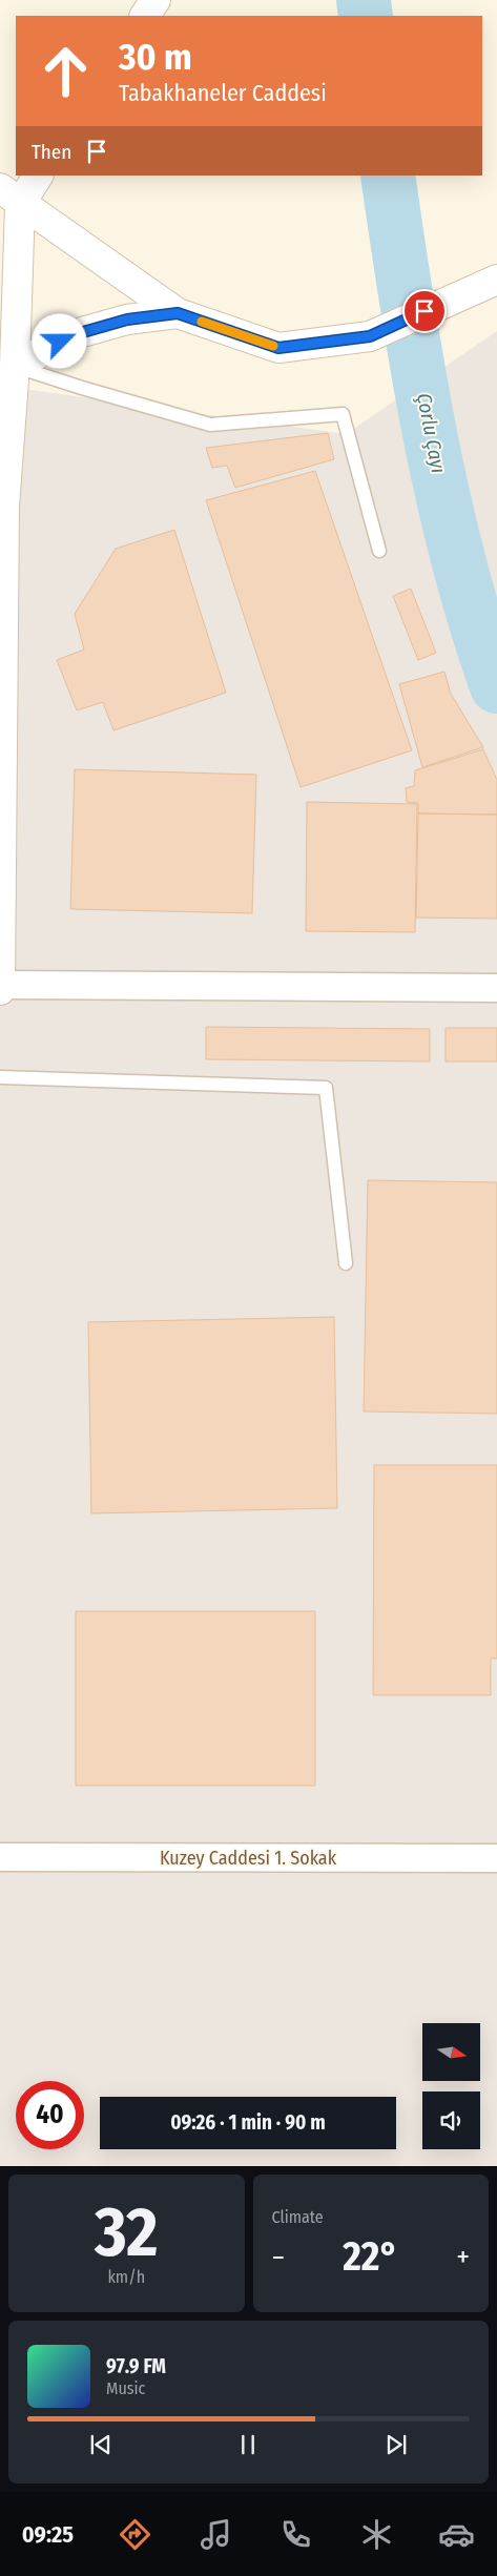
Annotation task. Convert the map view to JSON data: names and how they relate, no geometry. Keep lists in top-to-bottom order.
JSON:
{
  "streets": {
    "street": ["Kuzey Caddesi 1. Sokak"]
  },
  "water": ["Çorlu Çayı"],
  "north": "right",
  "page": {
    "turn": ["30 m", "Tabakhaneler Caddesi"],
    "then": "Then",
    "limit": "40",
    "trip": "09:26 · 1 min · 90 m",
    "tile": [
      ["32", "km/h"],
      "Climate"
    ],
    "heat": ["−", "22°", "+"],
    "song": ["97.9 FM", "Music"],
    "tabs": "09:25"
  }
}
